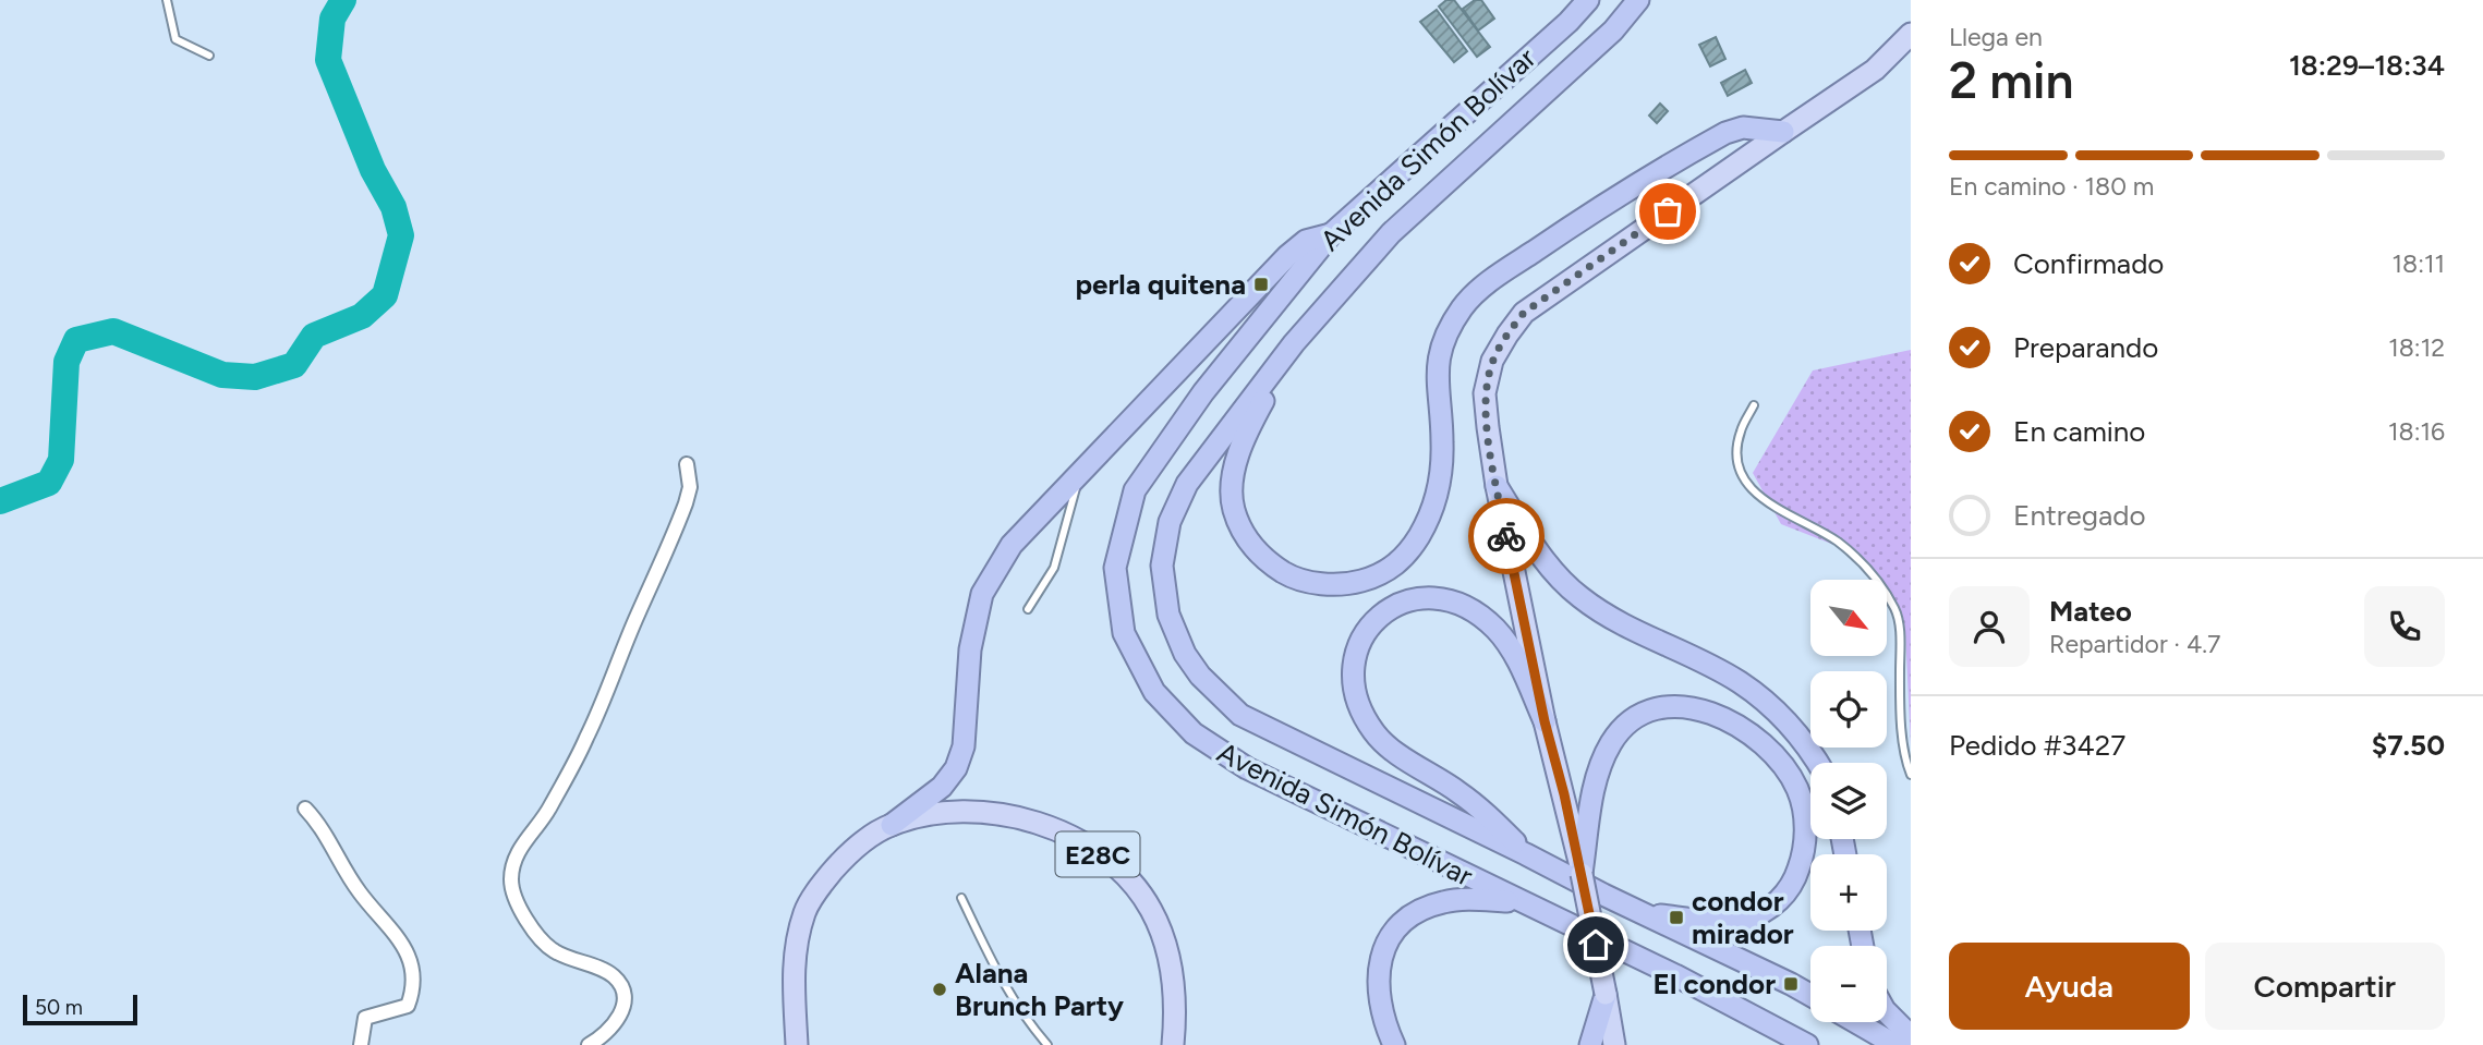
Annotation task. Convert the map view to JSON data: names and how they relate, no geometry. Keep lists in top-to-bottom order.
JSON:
{
  "streets": {
    "highway": ["Avenida Simón Bolívar"],
    "main road": ["E28C"]
  },
  "places": {
    "transit": ["perla quitena", "condor mirador", "El condor"],
    "other": ["Alana Brunch Party"]
  },
  "scale_bar": "50 m",
  "north": "bottom right",
  "page": {
    "heading": ["2 min", "Llega en", "18:29–18:34"],
    "panel": [
      "Mateo",
      "Repartidor · 4.7",
      "Pedido #3427",
      "$7.50"
    ],
    "bar": "En camino · 180 m",
    "list": [
      ["Confirmado", "18:11"],
      ["Preparando", "18:12"],
      ["En camino", "18:16"],
      "Entregado"
    ],
    "map_buttons": ["+", "−"],
    "buttons": ["Ayuda", "Compartir"],
    "scale": "50 m"
  }
}
